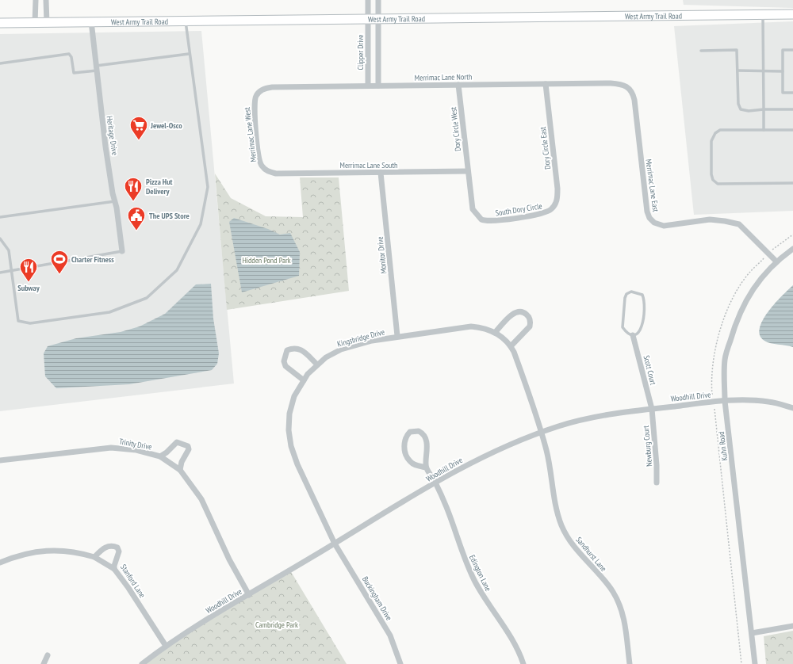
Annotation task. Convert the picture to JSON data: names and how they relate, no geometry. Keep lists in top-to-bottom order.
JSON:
{
  "streets": {
    "main road": ["West Army Trail Road"],
    "street": [
      "Clipper Drive",
      "Merrimac Lane North",
      "Dory Circle West",
      "Merrimac Lane West",
      "Heritage Drive",
      "Dory Circle East",
      "Merrimac Lane South",
      "Merrimac Lane East",
      "South Dory Circle",
      "Monitor Drive",
      "Kingsbridge Drive",
      "Scott Court",
      "Woodhill Drive",
      "Trinity Drive",
      "Newburg Court",
      "Kuhn Road",
      "Sandhurst Lane",
      "Edington Lane",
      "Stanford Lane",
      "Buckingham Drive"
    ]
  },
  "crossings": [
    ["West Army Trail Road", "Clipper Drive"],
    ["West Army Trail Road", "Heritage Drive"],
    ["Clipper Drive", "Merrimac Lane North"],
    ["Merrimac Lane North", "Dory Circle West"],
    ["Merrimac Lane North", "Merrimac Lane West"],
    ["Merrimac Lane North", "Dory Circle East"],
    ["Merrimac Lane North", "Merrimac Lane East"],
    ["Dory Circle West", "Merrimac Lane South"],
    ["Dory Circle West", "South Dory Circle"],
    ["Merrimac Lane West", "Merrimac Lane South"],
    ["Dory Circle East", "South Dory Circle"],
    ["Merrimac Lane South", "South Dory Circle"],
    ["Merrimac Lane South", "Monitor Drive"],
    ["Merrimac Lane East", "Kuhn Road"],
    ["Monitor Drive", "Kingsbridge Drive"],
    ["Kingsbridge Drive", "Woodhill Drive"],
    ["Kingsbridge Drive", "Sandhurst Lane"],
    ["Kingsbridge Drive", "Buckingham Drive"],
    ["Scott Court", "Woodhill Drive"],
    ["Scott Court", "Newburg Court"],
    ["Woodhill Drive", "Newburg Court"],
    ["Woodhill Drive", "Kuhn Road"],
    ["Woodhill Drive", "Sandhurst Lane"],
    ["Woodhill Drive", "Edington Lane"],
    ["Woodhill Drive", "Stanford Lane"],
    ["Woodhill Drive", "Buckingham Drive"]
  ],
  "parks": ["Hidden Pond Park", "Cambridge Park"],
  "places": {
    "supermarket": ["Jewel-Osco"],
    "restaurant": ["Pizza Hut Delivery", "Subway"],
    "public building": ["The UPS Store"],
    "sports": ["Charter Fitness"]
  }
}
